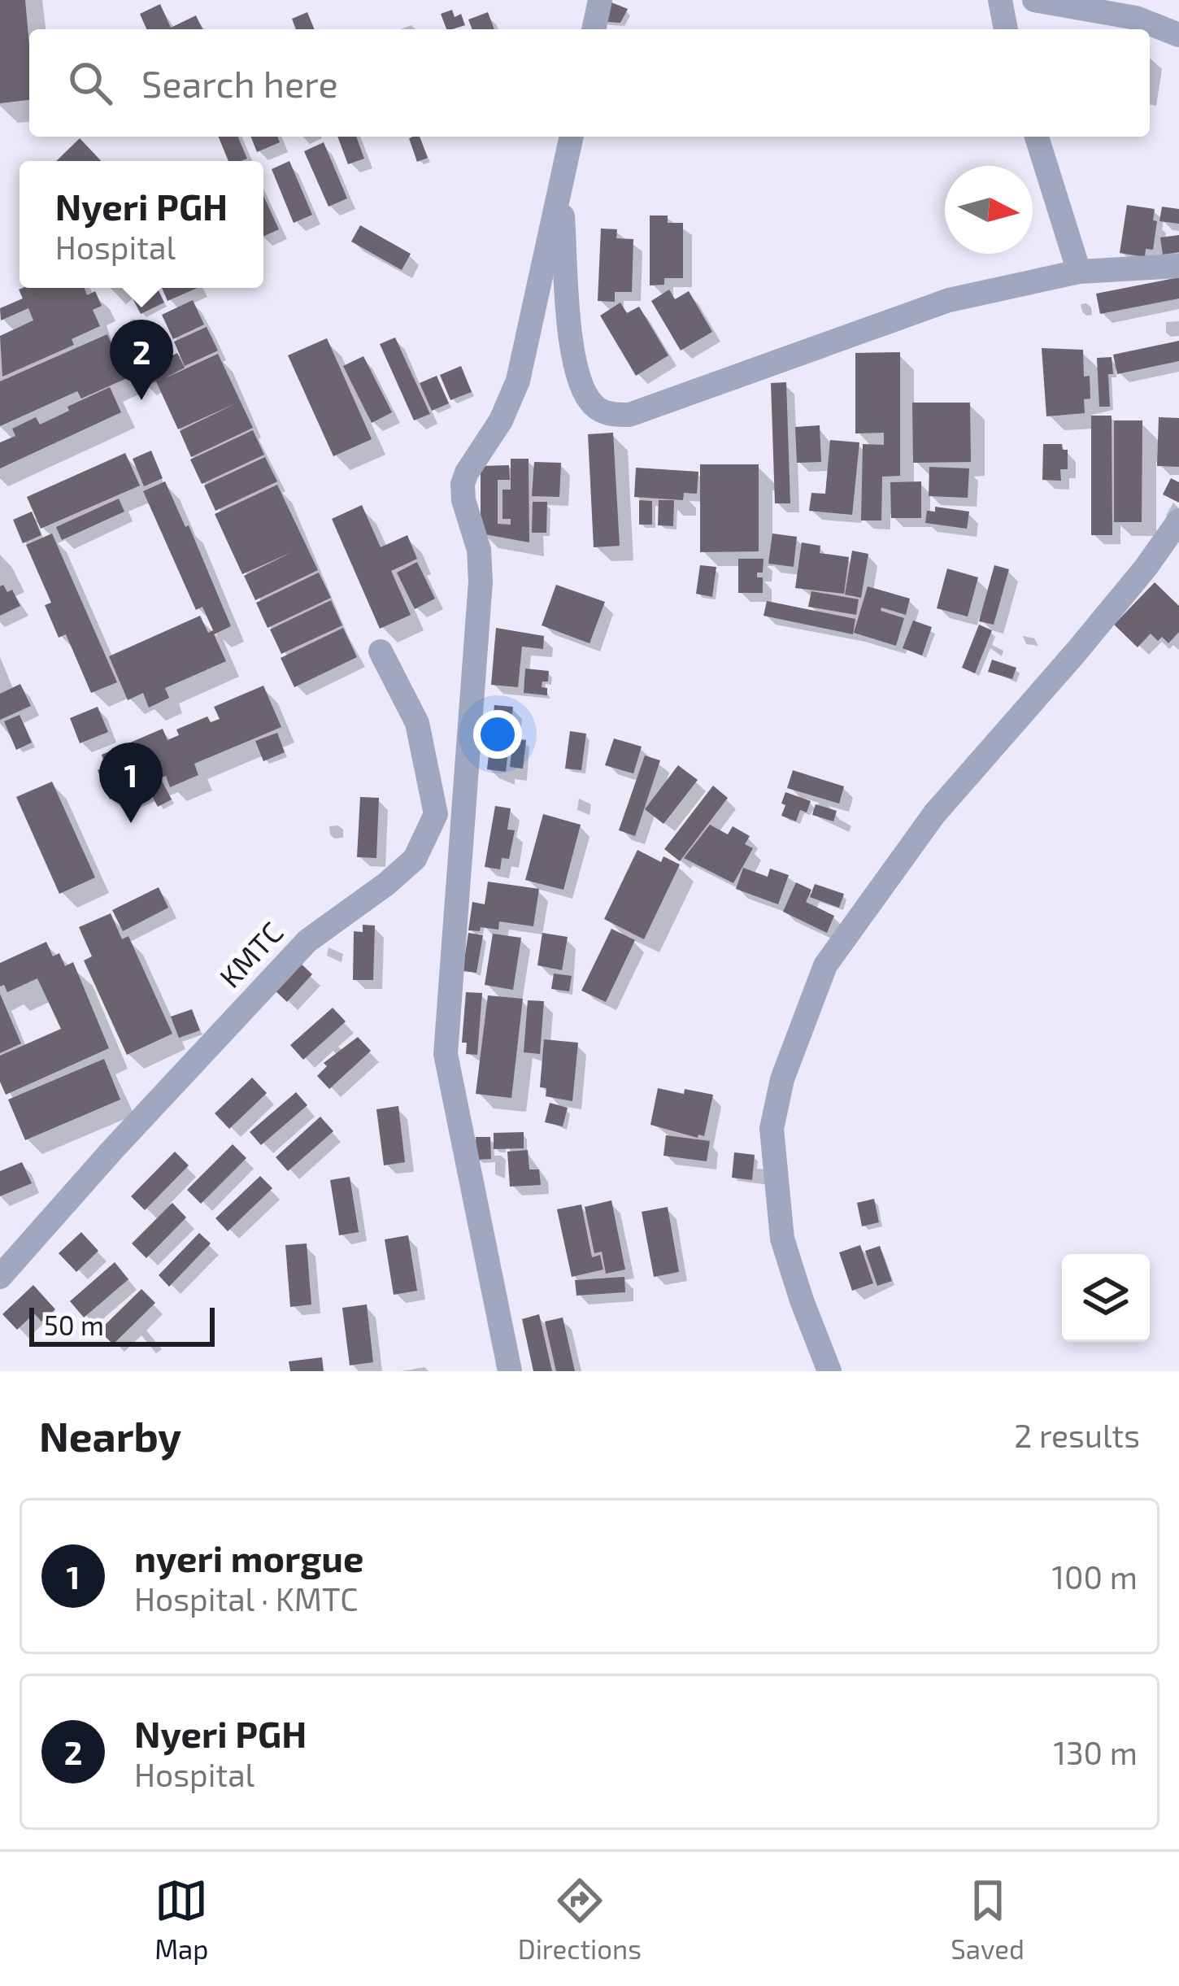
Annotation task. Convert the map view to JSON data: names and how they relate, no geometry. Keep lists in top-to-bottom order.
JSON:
{
  "streets": {
    "street": ["KMTC"]
  },
  "scale_bar": "50 m",
  "north": "right",
  "page": {
    "search": "Search here",
    "popup": ["Nyeri PGH", "Hospital"],
    "pins": ["2", "1"],
    "scale": "50 m",
    "heading": ["Nearby", "2 results"],
    "list": [
      {
        "mark": "1",
        "name": "nyeri morgue",
        "note": "Hospital · KMTC",
        "value": "100 m"
      },
      {
        "mark": "2",
        "name": "Nyeri PGH",
        "note": "Hospital",
        "value": "130 m"
      }
    ],
    "nav": ["Map", "Directions", "Saved"]
  }
}
